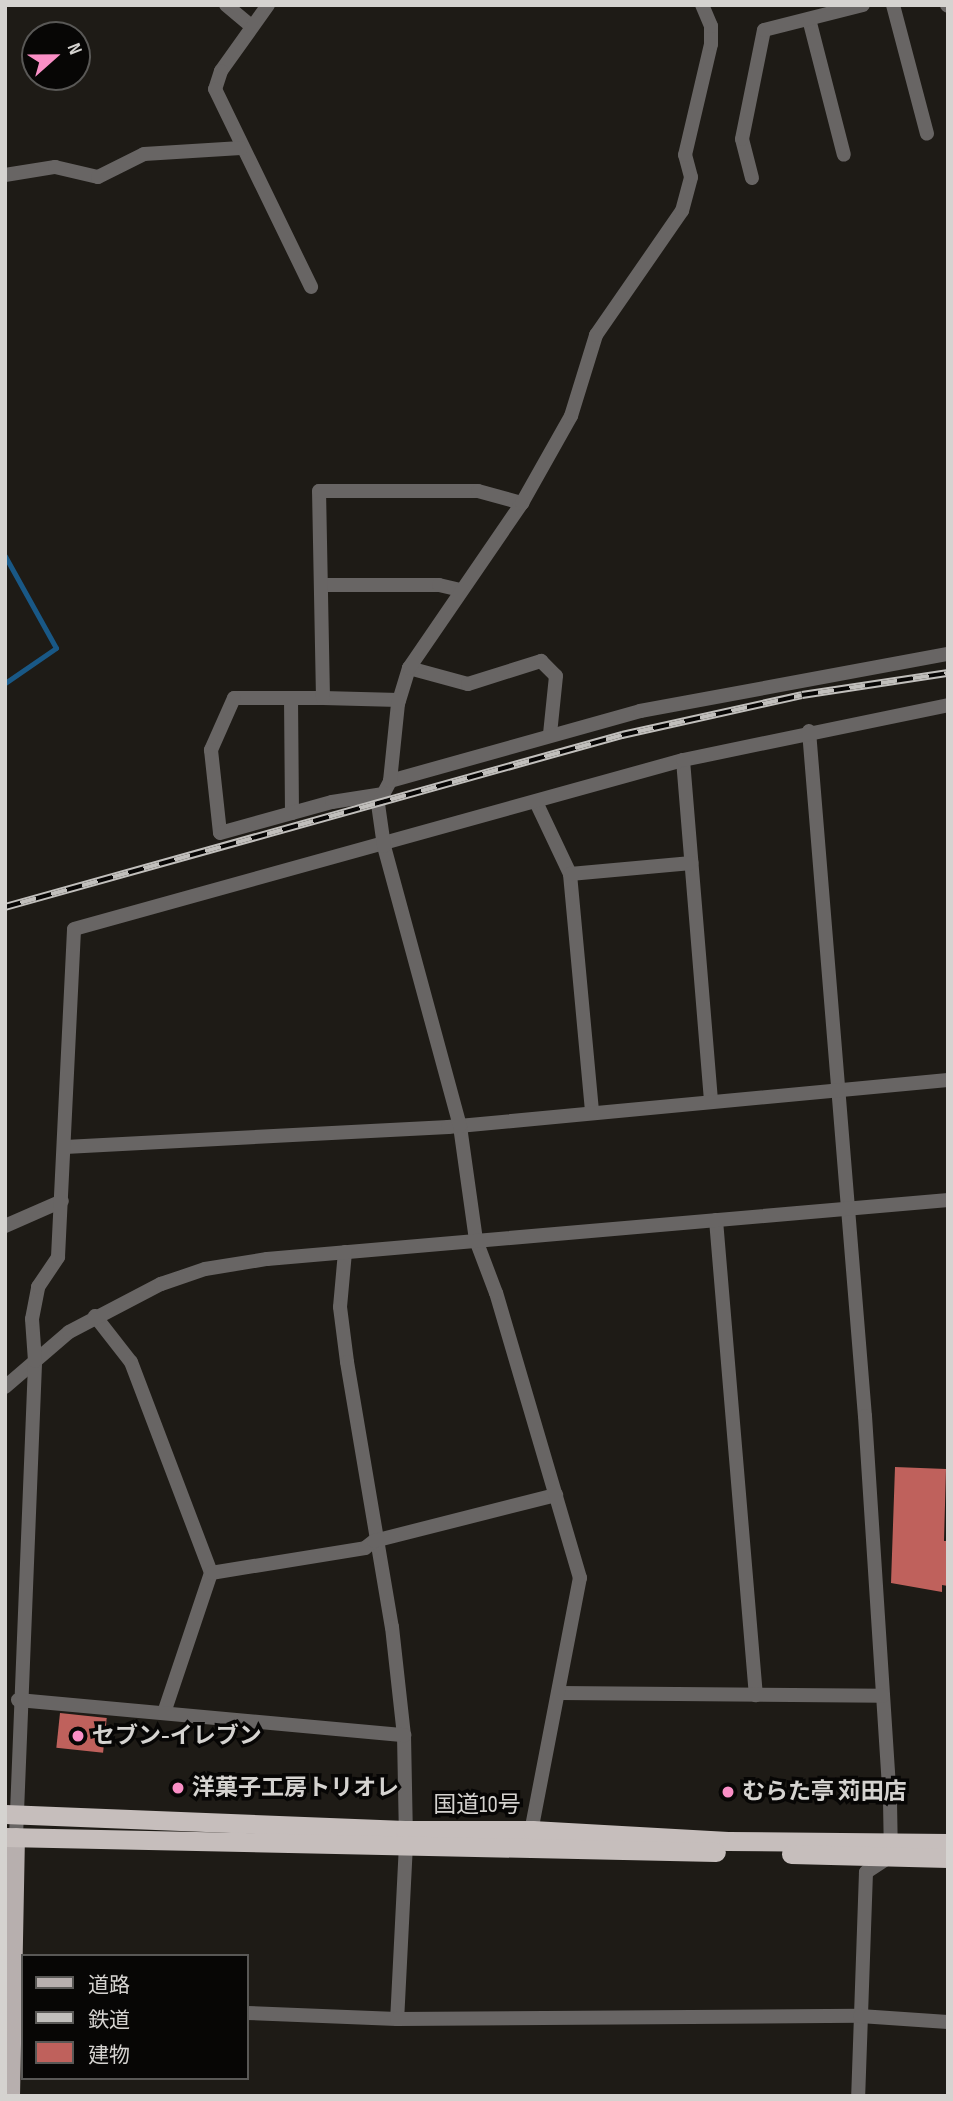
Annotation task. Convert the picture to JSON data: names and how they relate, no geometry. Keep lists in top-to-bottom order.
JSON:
{
  "streets": {
    "highway": ["国道10号"]
  },
  "places": ["セブン-イレブン", "洋菓子工房トリオレ", "むらた亭 苅田店"],
  "legend": ["道路", "鉄道", "建物"],
  "north": "right"
}
